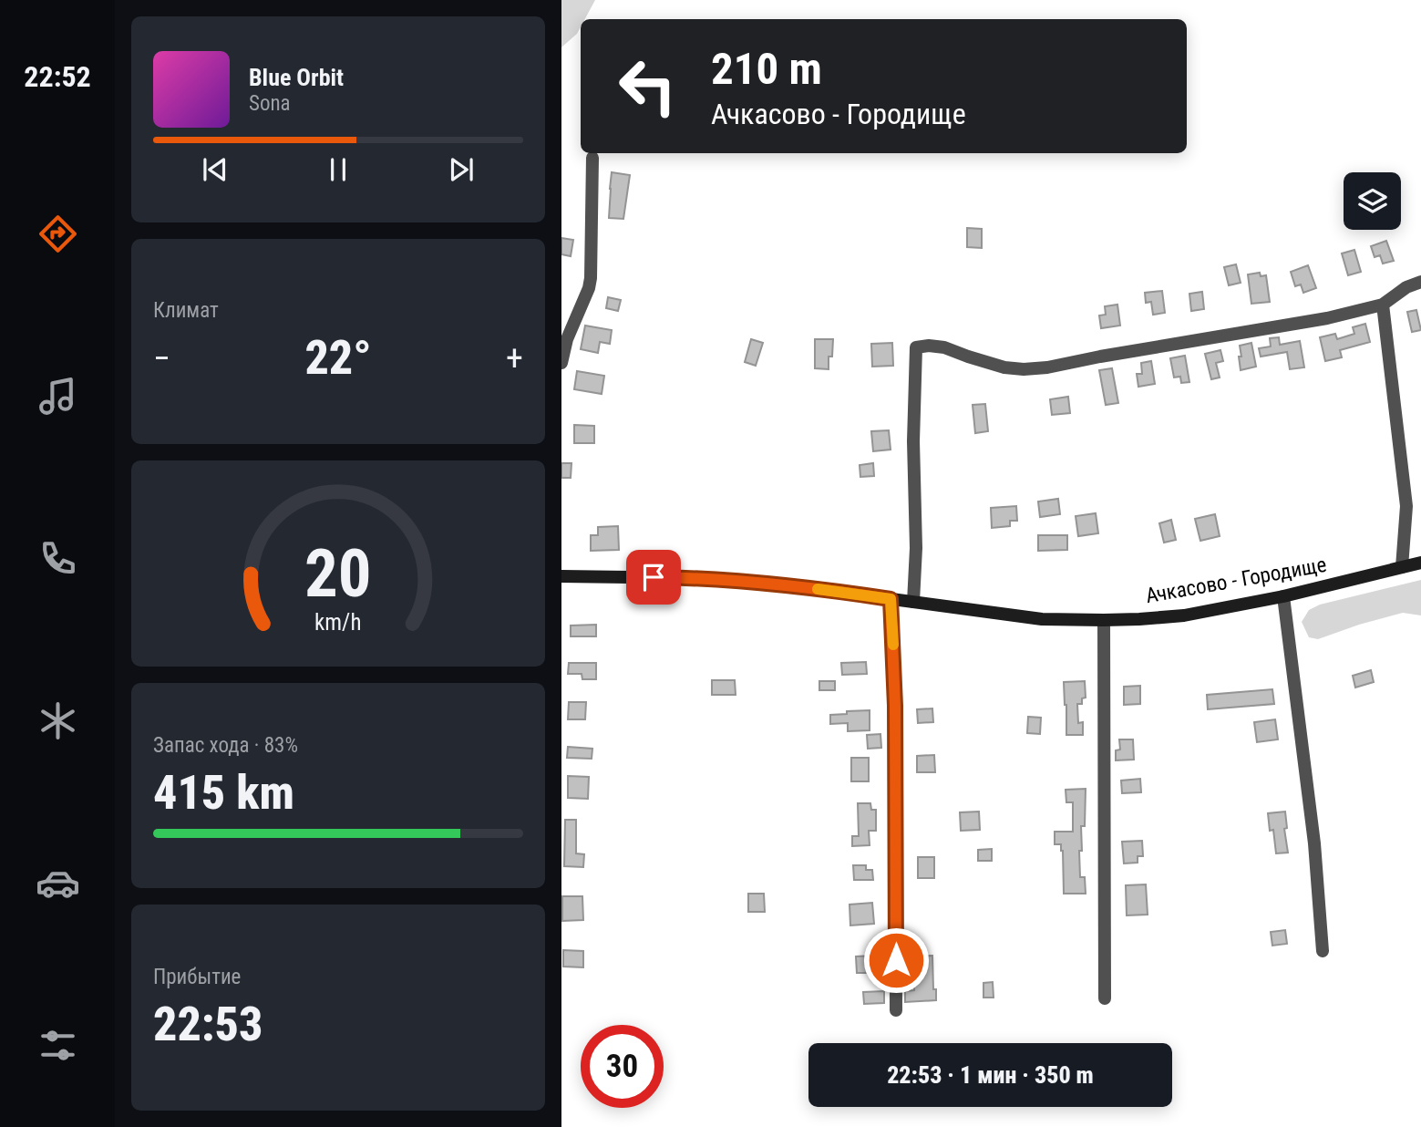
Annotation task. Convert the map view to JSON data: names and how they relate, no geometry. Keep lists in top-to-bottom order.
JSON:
{
  "streets": {
    "street": ["Ачкасово - Городище"]
  },
  "page": {
    "tabs": "22:52",
    "turn": ["210 m", "Ачкасово - Городище"],
    "song": ["Blue Orbit", "Sona"],
    "tile": [
      "Климат",
      ["Запас хода · 83%", "415 km"],
      ["Прибытие", "22:53"]
    ],
    "heat": ["−", "22°", "+"],
    "limit": "30",
    "trip": "22:53 · 1 мин · 350 m",
    "gauge": ["20", "km/h"]
  }
}
